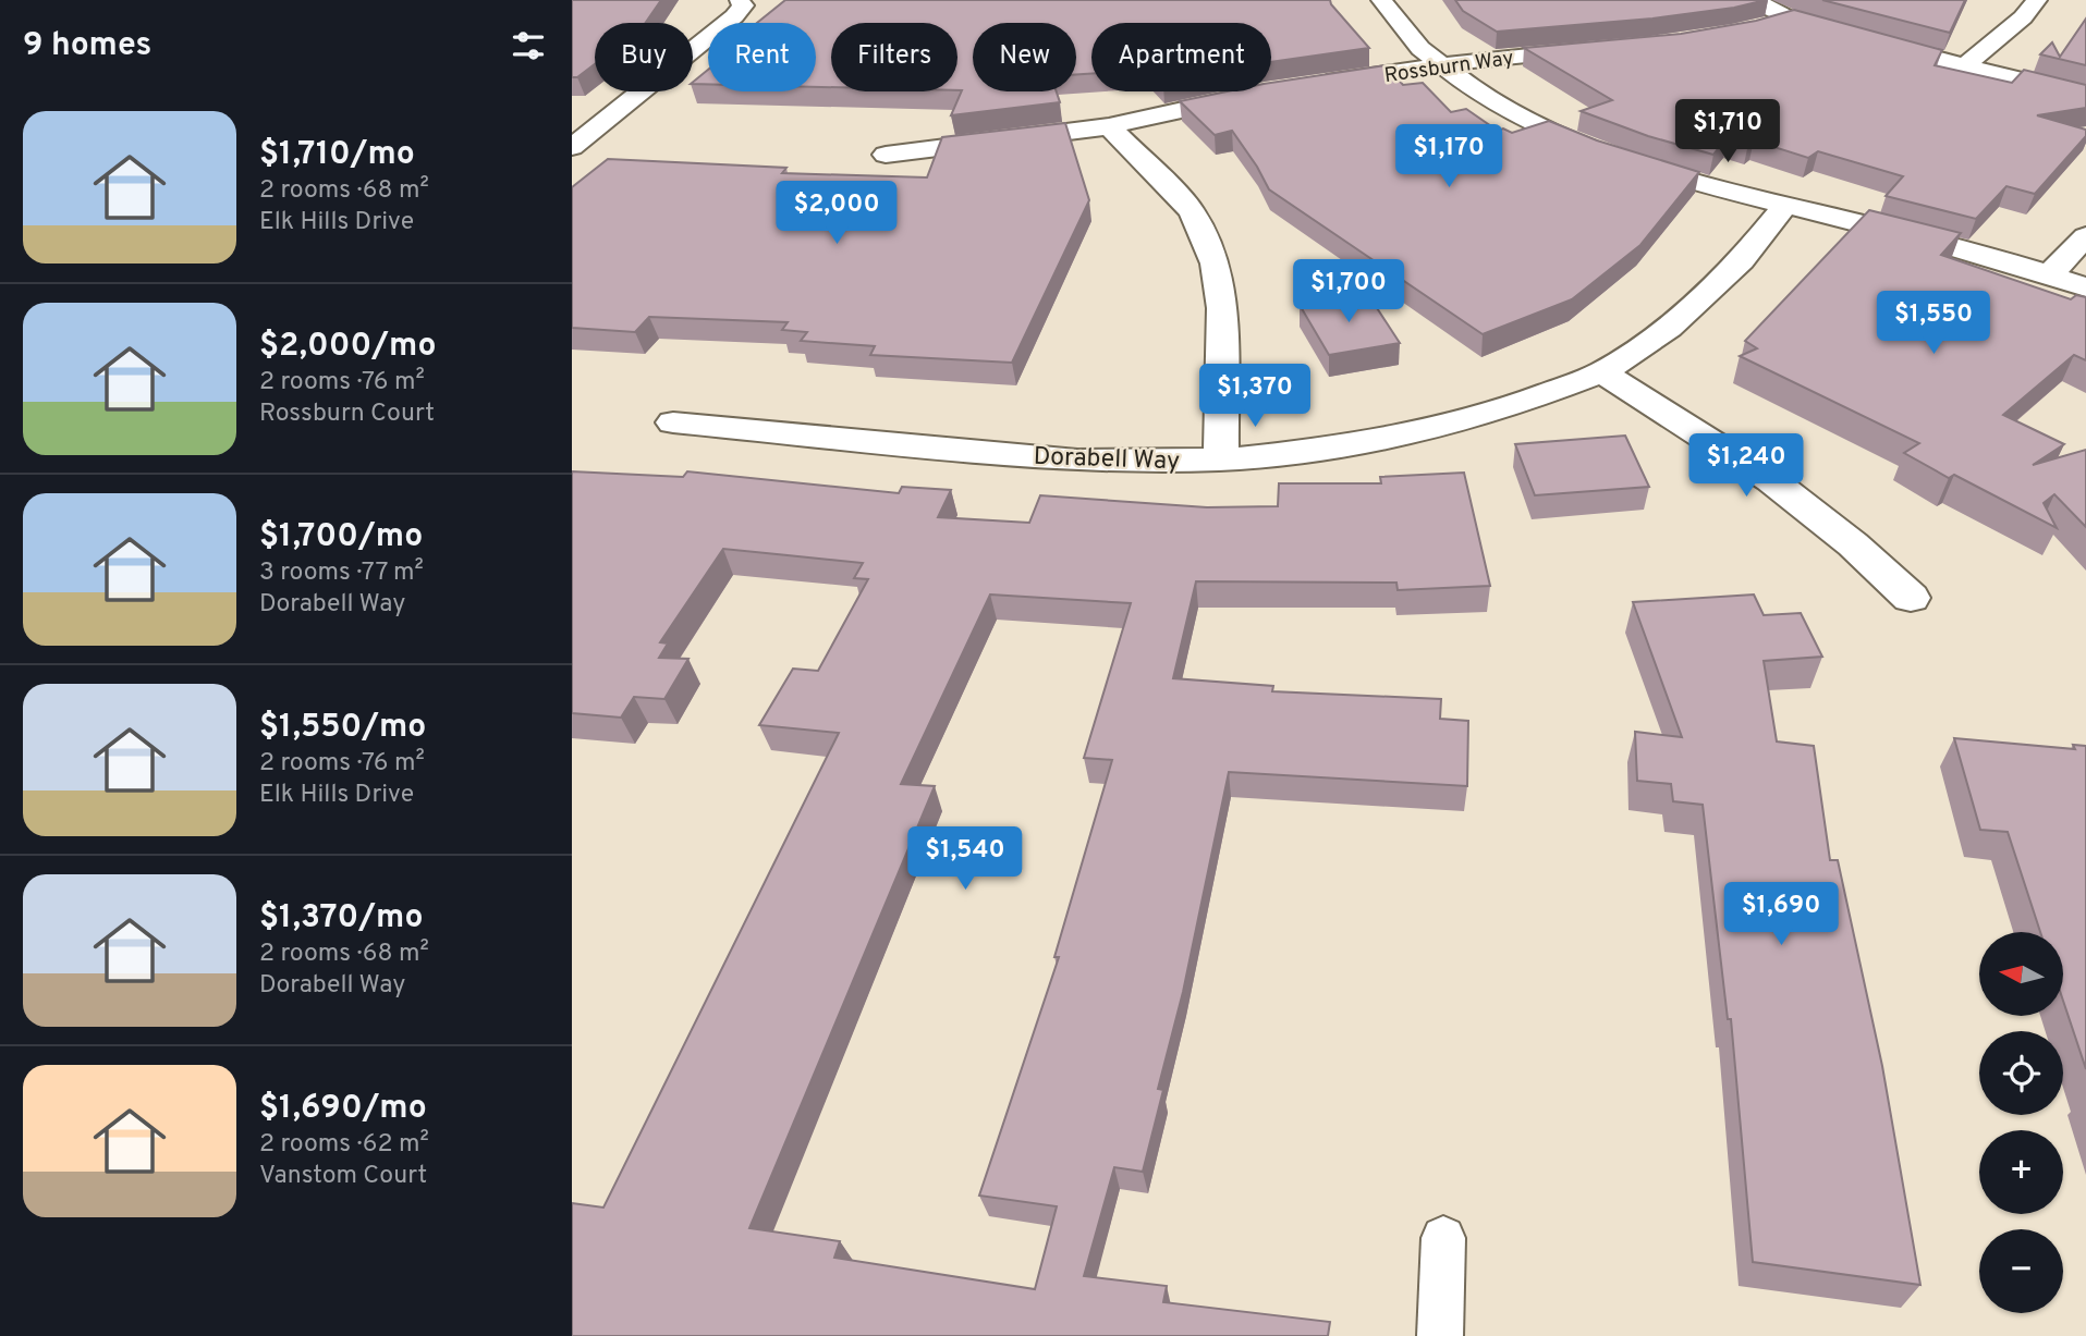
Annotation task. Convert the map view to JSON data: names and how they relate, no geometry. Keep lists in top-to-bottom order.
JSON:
{
  "streets": {
    "street": ["Rossburn Way", "Dorabell Way"]
  },
  "north": "left",
  "page": {
    "heading": "9 homes",
    "chip": [
      "Buy",
      "Rent",
      "Filters",
      "New",
      "Apartment"
    ],
    "list": [
      {
        "name": "$1,710/mo",
        "note": "2 rooms · 68 m² · Elk Hills Drive"
      },
      {
        "name": "$2,000/mo",
        "note": "2 rooms · 76 m² · Rossburn Court"
      },
      {
        "name": "$1,700/mo",
        "note": "3 rooms · 77 m² · Dorabell Way"
      },
      {
        "name": "$1,550/mo",
        "note": "2 rooms · 76 m² · Elk Hills Drive"
      },
      {
        "name": "$1,370/mo",
        "note": "2 rooms · 68 m² · Dorabell Way"
      },
      {
        "name": "$1,690/mo",
        "note": "2 rooms · 62 m² · Vanstom Court"
      }
    ],
    "price": [
      "$1,710",
      "$1,170",
      "$2,000",
      "$1,700",
      "$1,550",
      "$1,370",
      "$1,240",
      "$1,540",
      "$1,690"
    ],
    "map_buttons": ["+", "−"]
  }
}
